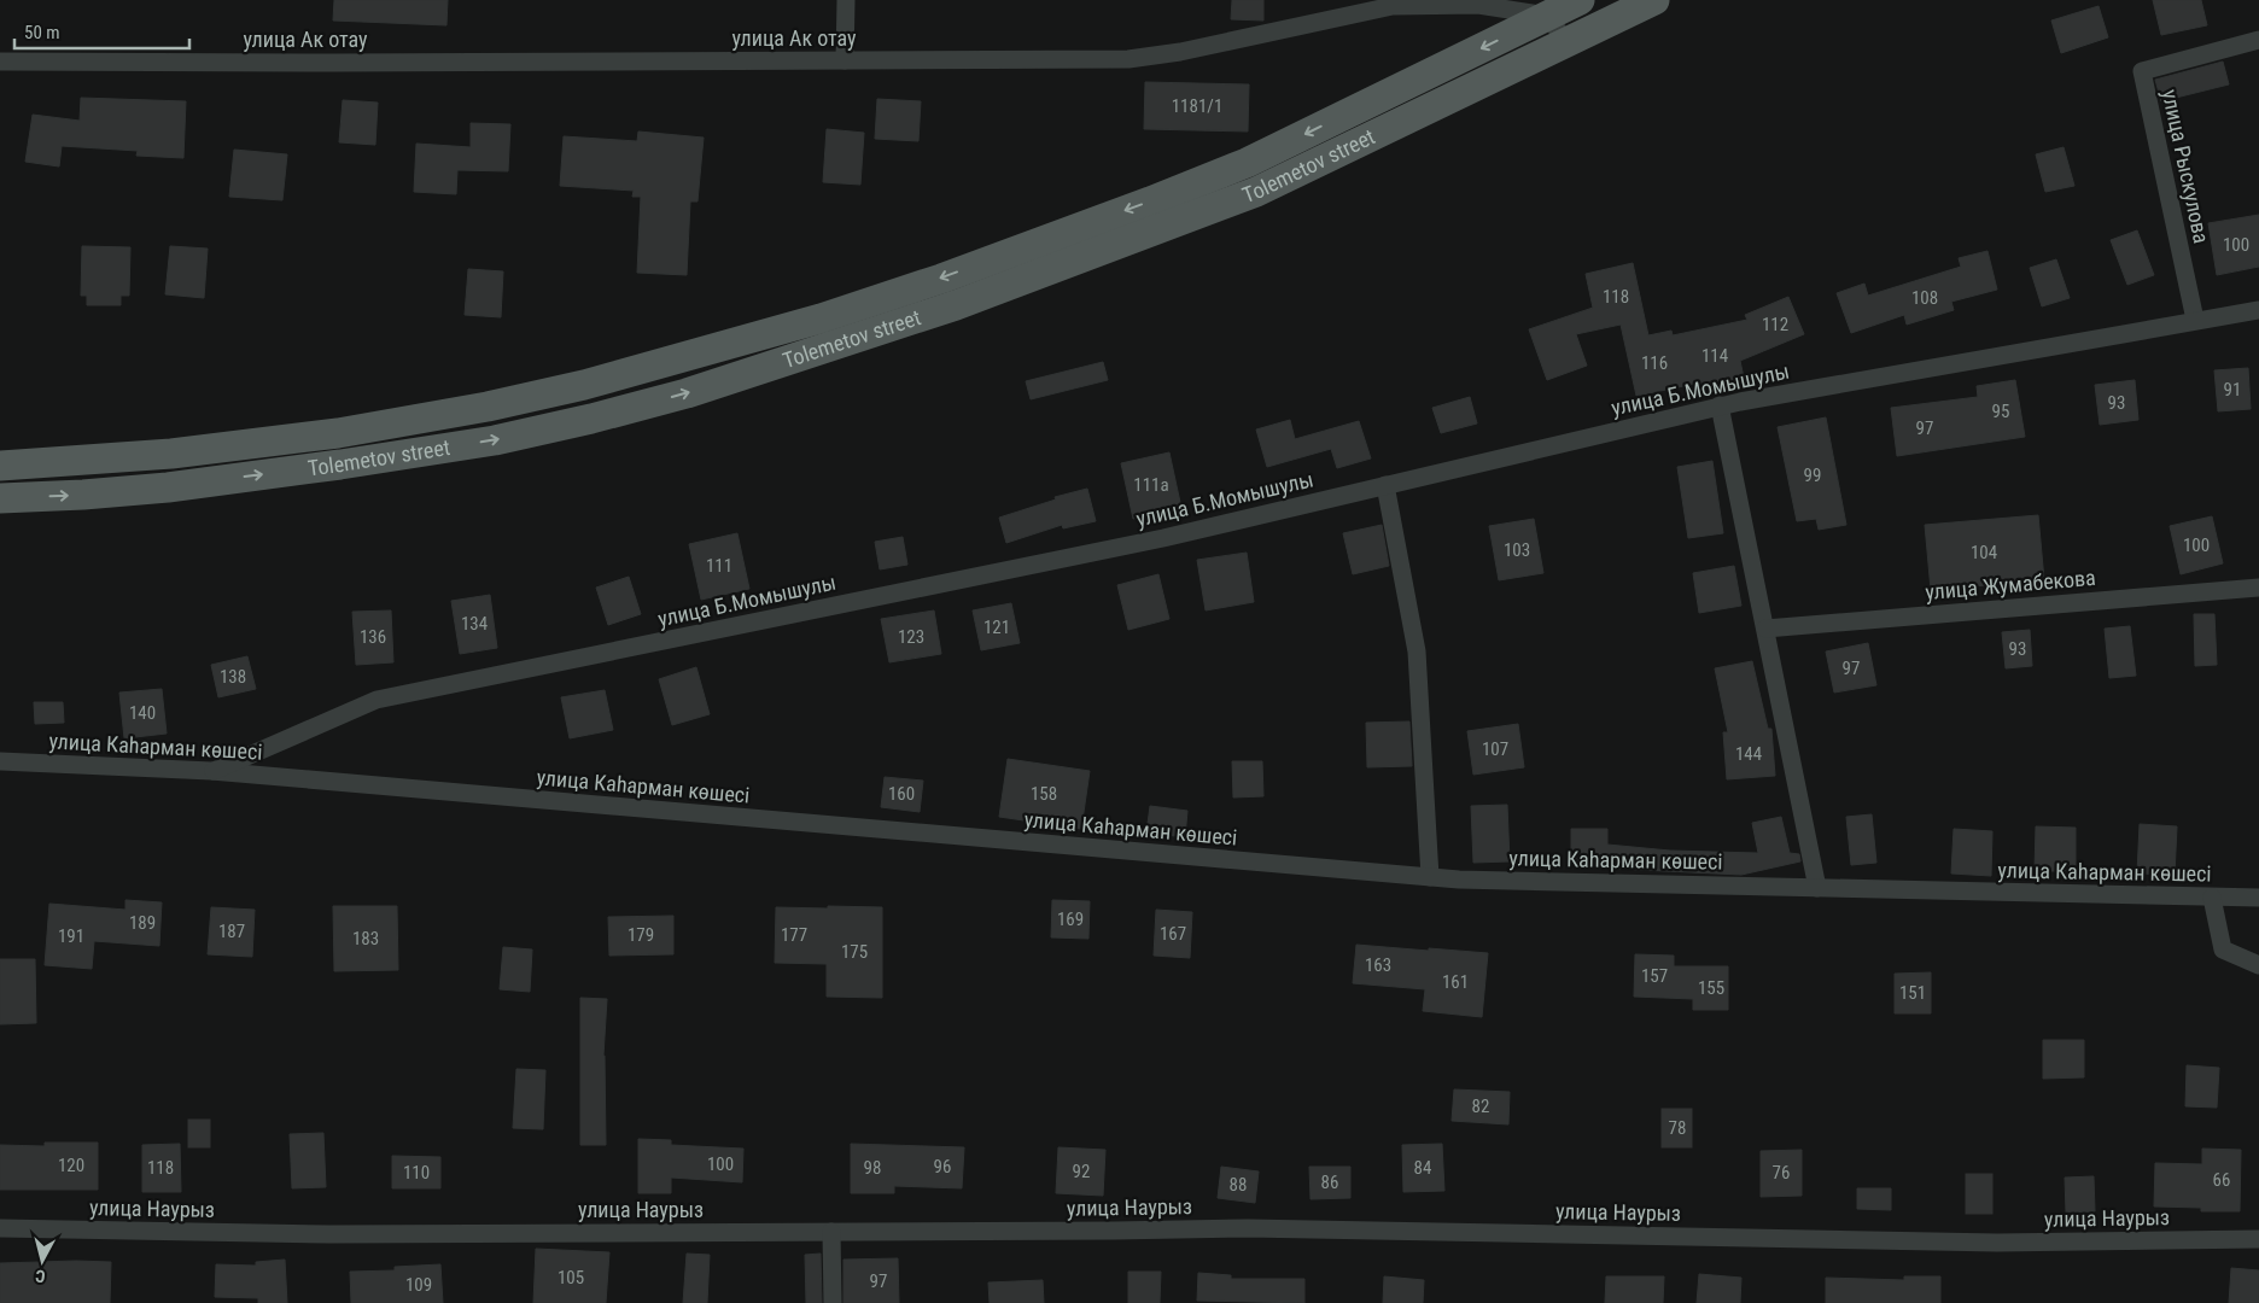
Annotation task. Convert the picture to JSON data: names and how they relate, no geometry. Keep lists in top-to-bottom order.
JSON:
{
  "streets": {
    "main road": ["Tolemetov street"],
    "street": [
      "улица Ак отау",
      "улица Рыскулова",
      "улица Б.Момышулы",
      "улица Жумабекова",
      "улица Каһарман көшесі",
      "улица Наурыз"
    ]
  },
  "crossings": [
    ["улица Ак отау", "Tolemetov street"],
    ["улица Рыскулова", "улица Б.Момышулы"],
    ["улица Б.Момышулы", "улица Каһарман көшесі"]
  ],
  "house_numbers": [
    "1181/1",
    "100",
    "118",
    "108",
    "112",
    "114",
    "116",
    "91",
    "93",
    "95",
    "97",
    "99",
    "111а",
    "100",
    "103",
    "104",
    "111",
    "134",
    "121",
    "136",
    "123",
    "93",
    "97",
    "138",
    "140",
    "107",
    "144",
    "160",
    "158",
    "169",
    "189",
    "187",
    "167",
    "179",
    "177",
    "191",
    "183",
    "175",
    "163",
    "157",
    "161",
    "155",
    "151",
    "82",
    "78",
    "100",
    "120",
    "96",
    "118",
    "98",
    "84",
    "92",
    "110",
    "76",
    "66",
    "86",
    "88",
    "105",
    "97",
    "109"
  ],
  "scale_bar": "50 m",
  "north": "bottom"
}
